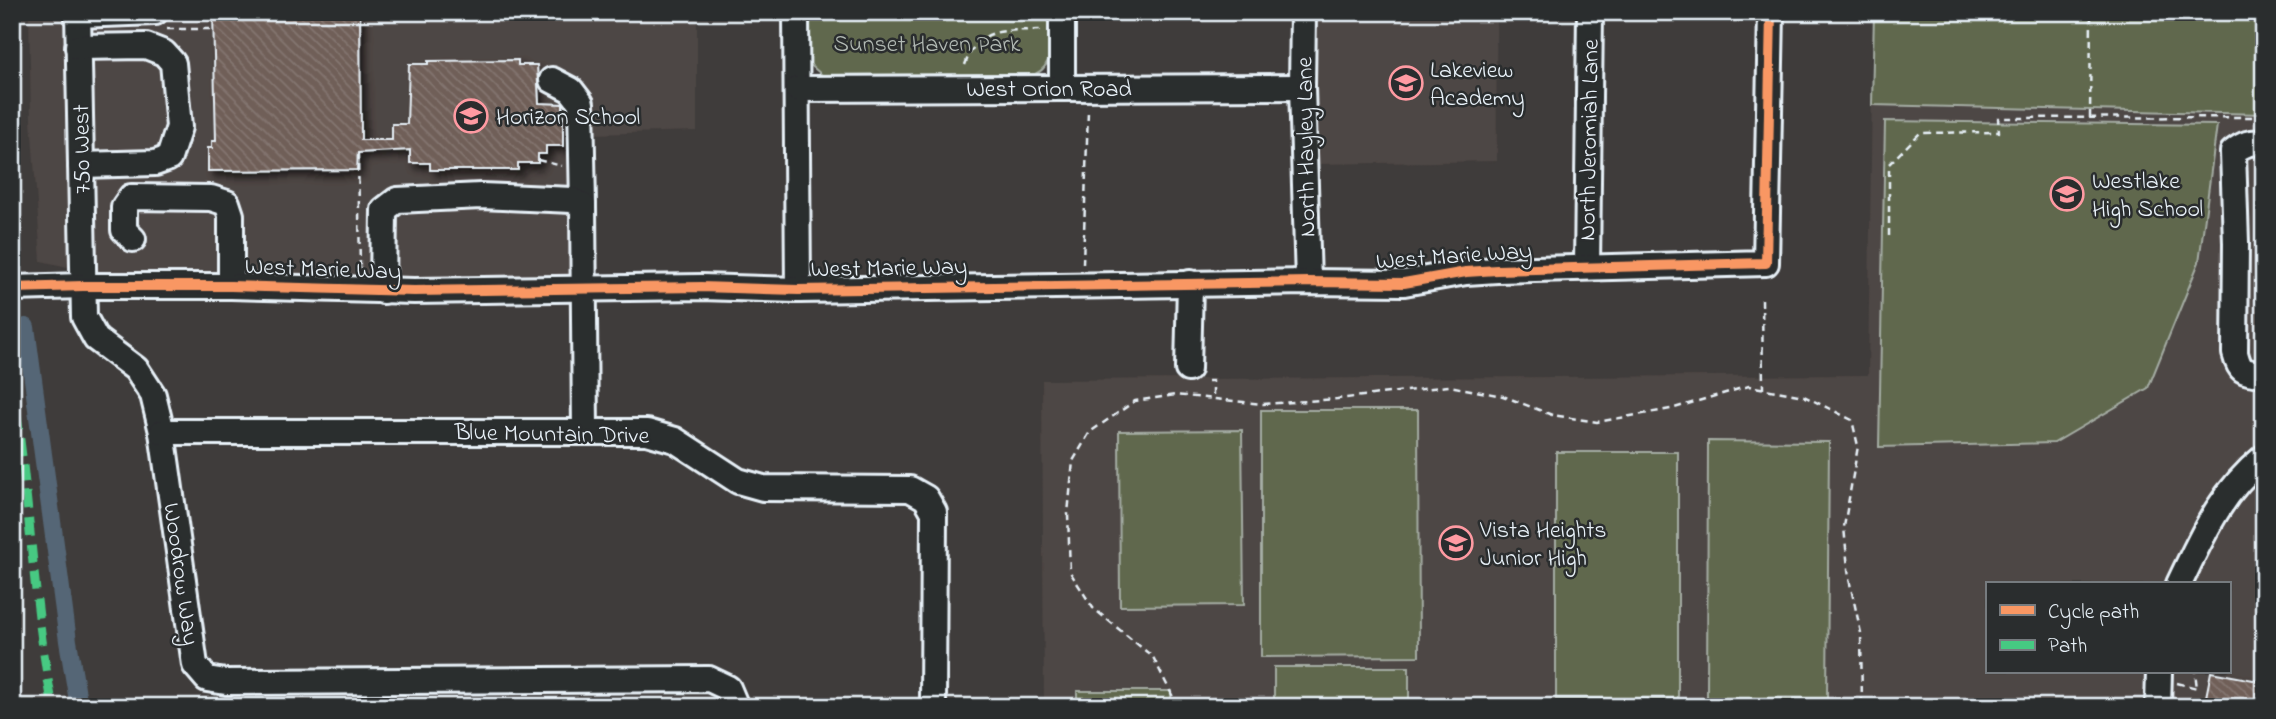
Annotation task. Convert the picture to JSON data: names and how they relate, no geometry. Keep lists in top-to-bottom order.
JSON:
{
  "streets": {
    "street": [
      "West Orion Road",
      "North Jeromiah Lane",
      "North Hayley Lane",
      "750 West",
      "West Marie Way",
      "Blue Mountain Drive",
      "Woodrow Way"
    ]
  },
  "crossings": [
    ["West Orion Road", "North Hayley Lane"],
    ["North Jeromiah Lane", "West Marie Way"],
    ["North Hayley Lane", "West Marie Way"],
    ["750 West", "West Marie Way"],
    ["750 West", "Woodrow Way"],
    ["West Marie Way", "Woodrow Way"],
    ["Blue Mountain Drive", "Woodrow Way"]
  ],
  "parks": ["Sunset Haven Park"],
  "places": {
    "school or university": [
      "Lakeview Academy",
      "Horizon School",
      "Westlake High School",
      "Vista Heights Junior High"
    ]
  },
  "legend": ["Cycle path", "Path"]
}
